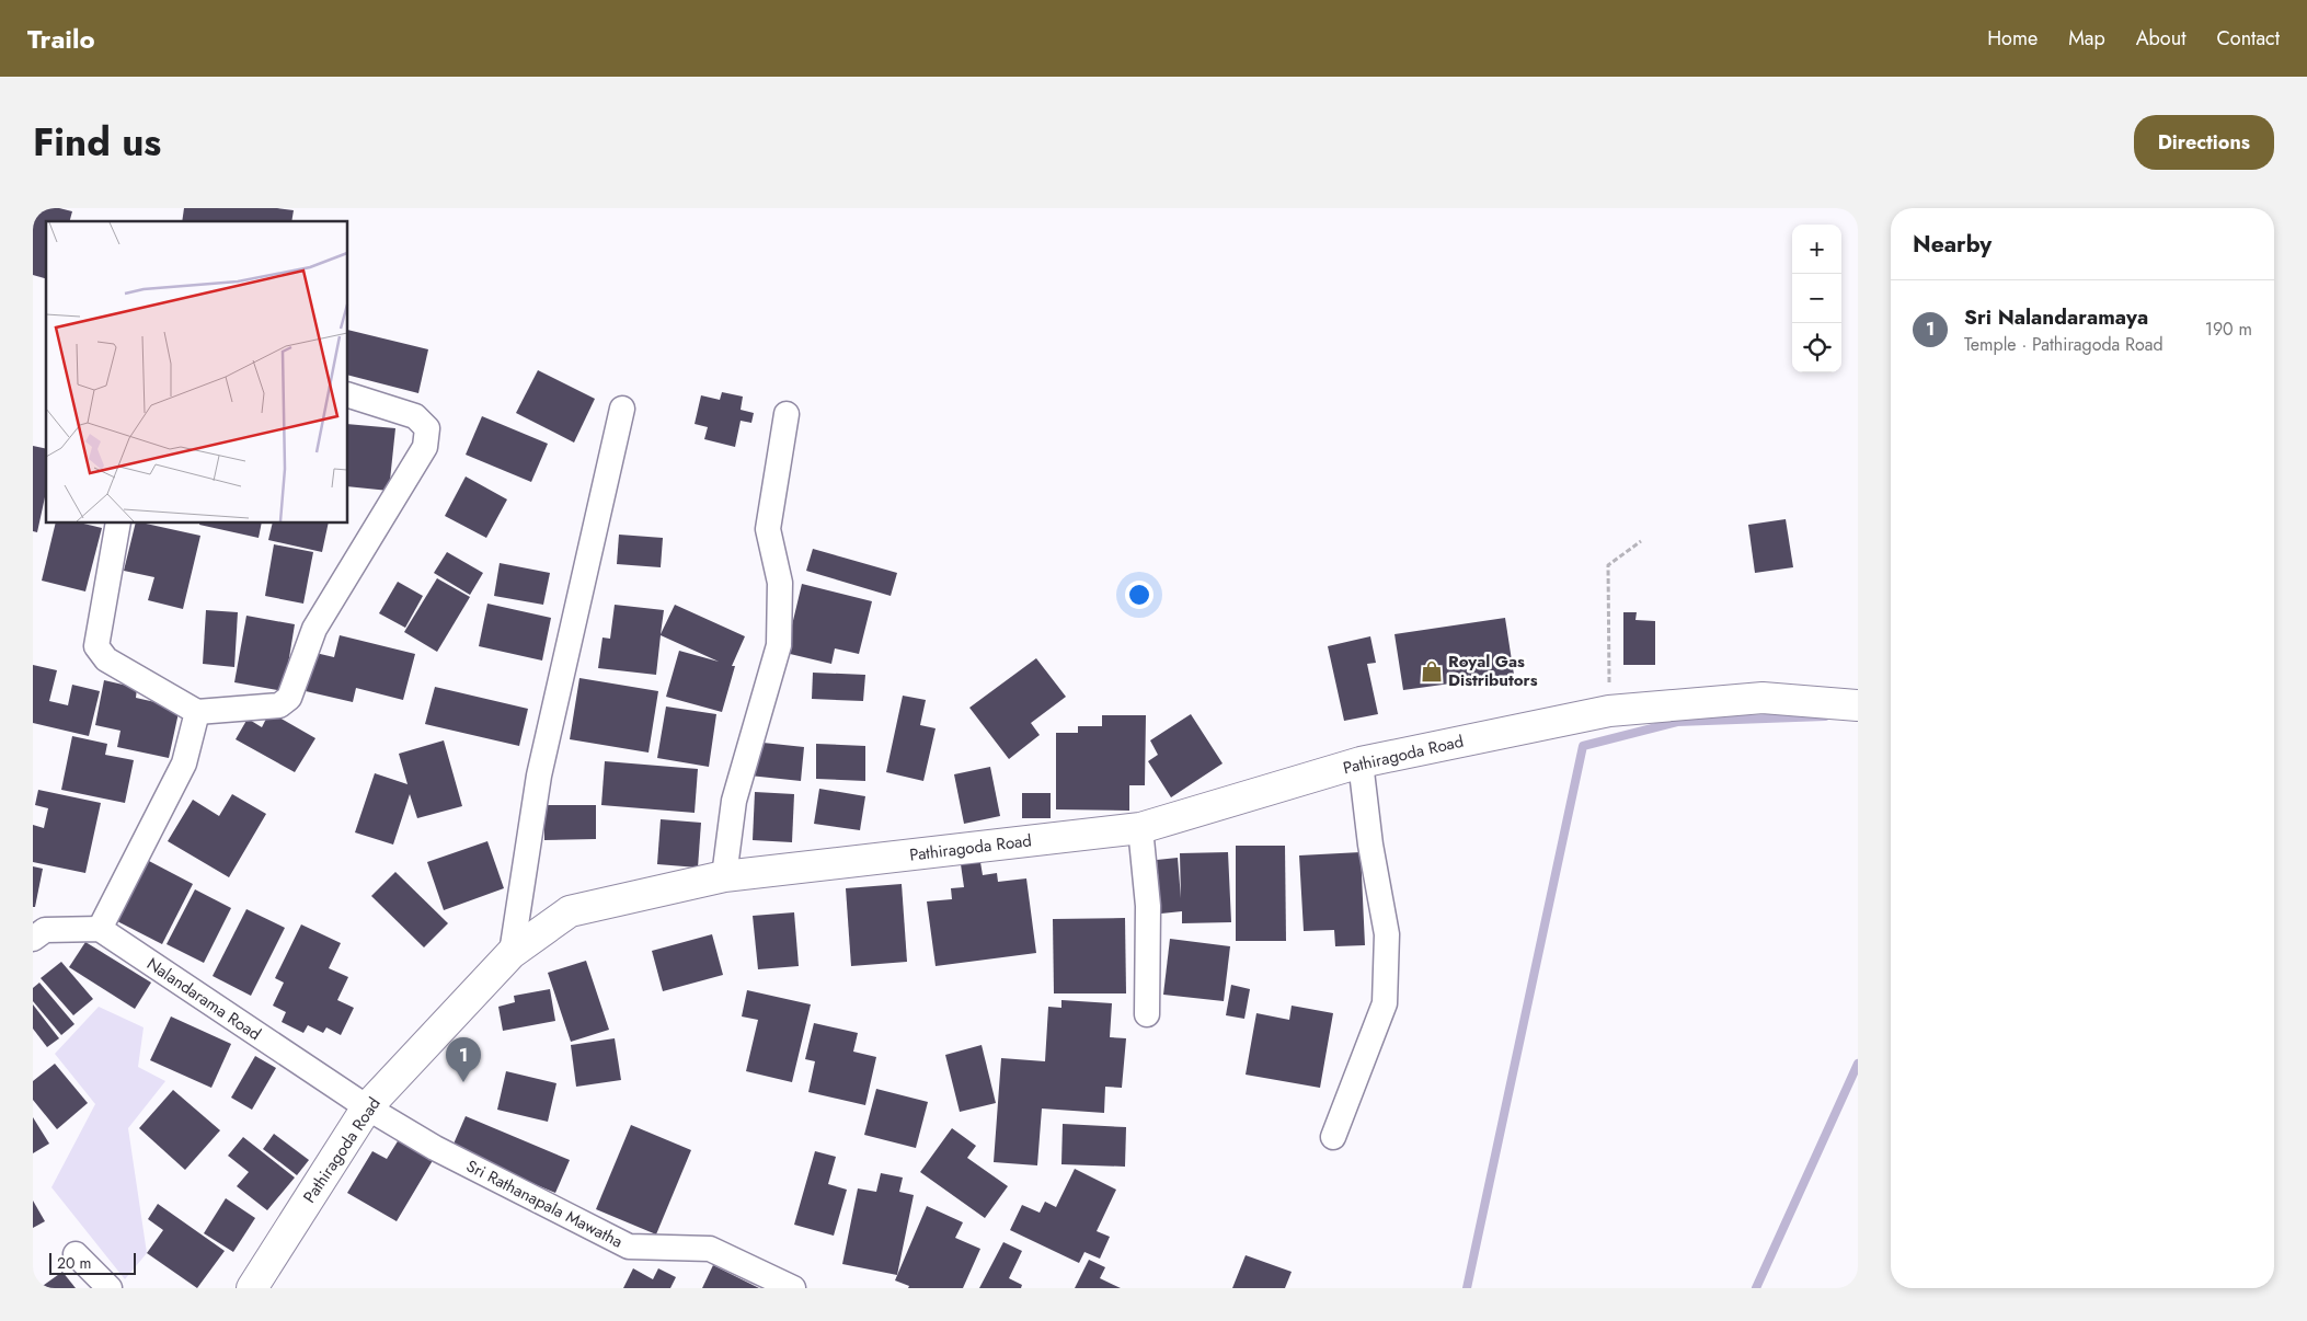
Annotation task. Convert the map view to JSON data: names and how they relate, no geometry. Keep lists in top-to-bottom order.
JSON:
{
  "streets": {
    "street": ["Pathiragoda Road", "Nalandarama Road", "Sri Rathanapala Mawatha"]
  },
  "crossings": [
    ["Pathiragoda Road", "Nalandarama Road"],
    ["Pathiragoda Road", "Sri Rathanapala Mawatha"],
    ["Nalandarama Road", "Sri Rathanapala Mawatha"]
  ],
  "places": {
    "shop": ["Royal Gas Distributors"]
  },
  "scale_bar": "20 m",
  "page": {
    "header": "Trailo",
    "nav": [
      "Home",
      "Map",
      "About",
      "Contact"
    ],
    "title": "Find us",
    "buttons": "Directions",
    "heading": "Nearby",
    "map_buttons": ["+", "−"],
    "list": [
      {
        "mark": "1",
        "name": "Sri Nalandaramaya",
        "note": "Temple · Pathiragoda Road",
        "value": "190 m"
      }
    ],
    "pins": "1",
    "scale": "20 m"
  }
}
